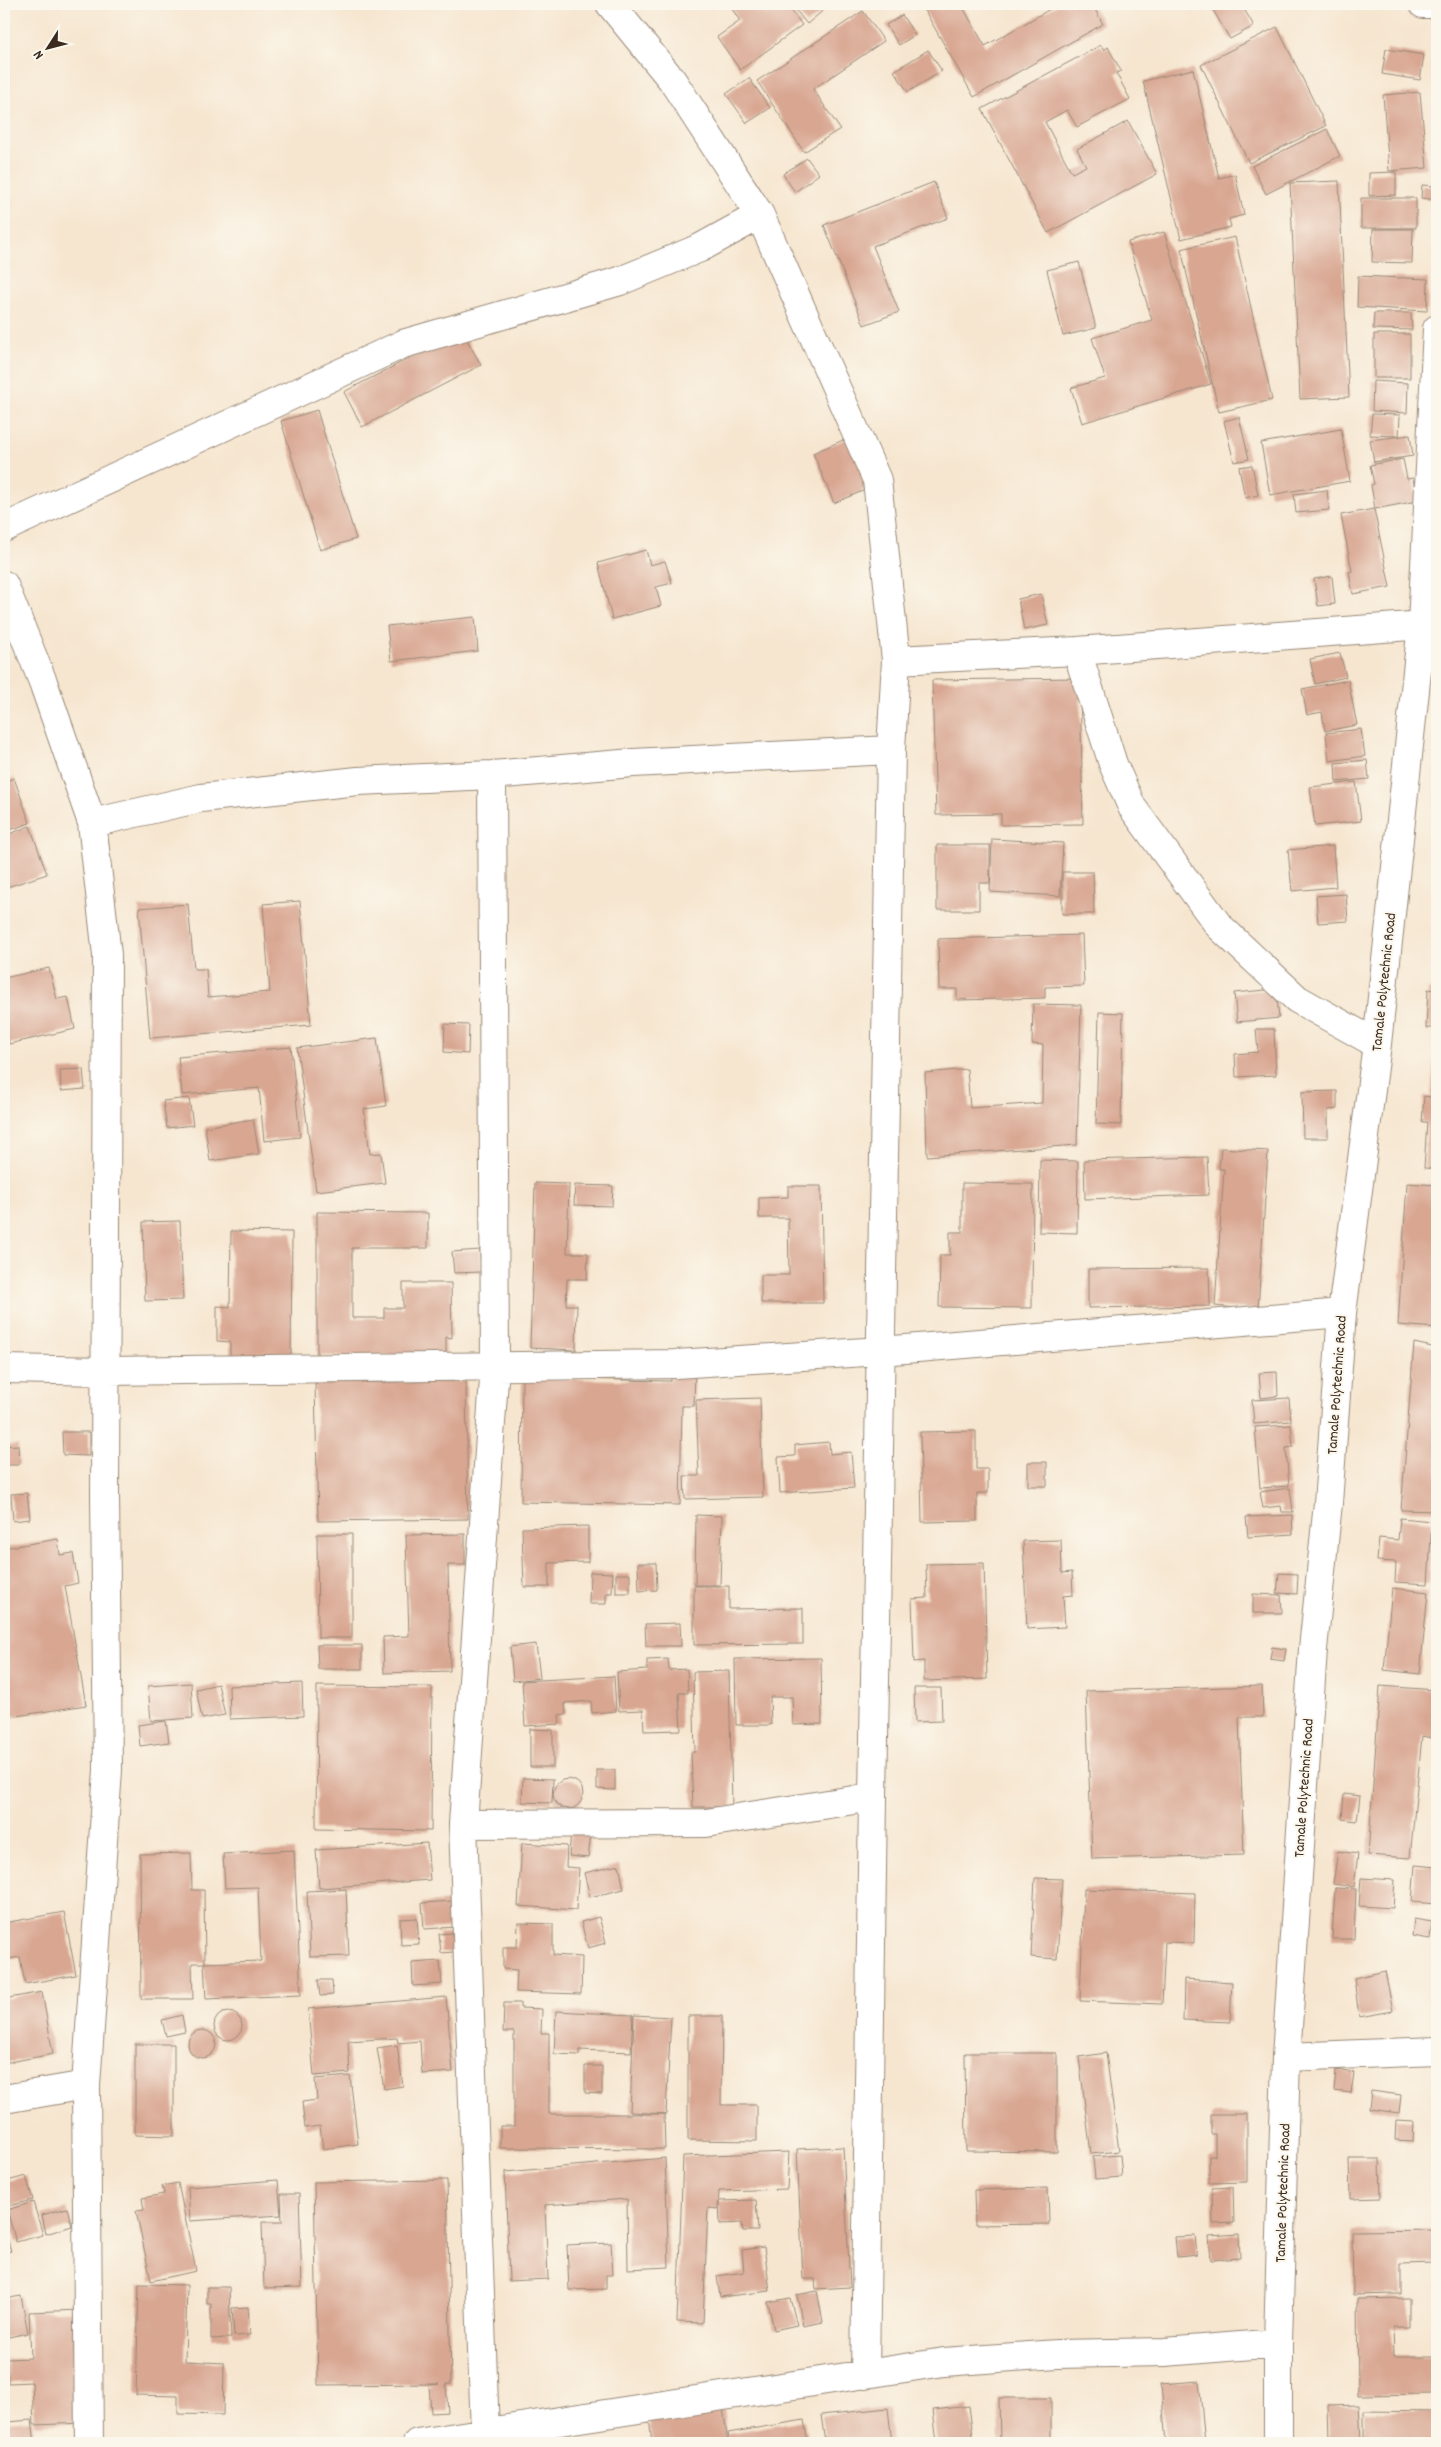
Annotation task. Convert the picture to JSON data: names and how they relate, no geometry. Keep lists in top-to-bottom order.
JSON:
{
  "streets": {
    "street": ["Tamale Polytechnic Road"]
  },
  "north": "bottom left"
}
